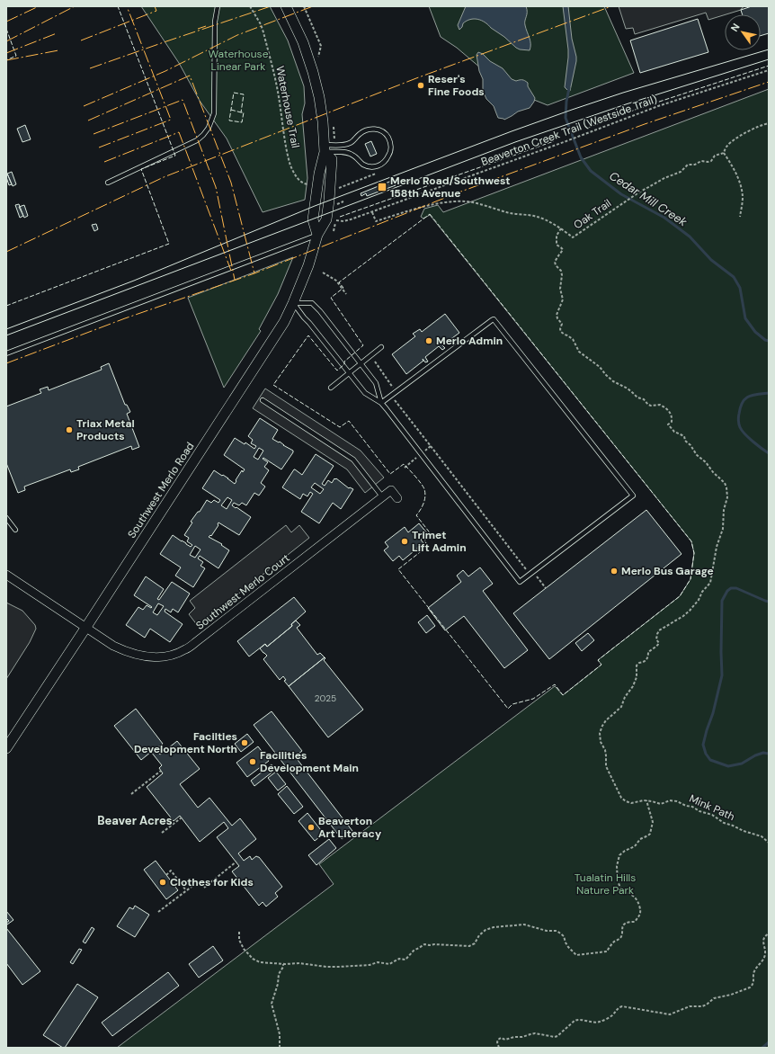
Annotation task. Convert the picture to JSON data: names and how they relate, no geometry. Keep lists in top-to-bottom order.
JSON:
{
  "streets": {
    "street": ["Southwest Merlo Road", "Southwest Merlo Court"],
    "path": [
      "Waterhouse Trail",
      "Beaverton Creek Trail (Westside Trail)",
      "Oak Trail",
      "Mink Path"
    ]
  },
  "crossings": [
    ["Beaverton Creek Trail (Westside Trail)", "Oak Trail"],
    ["Oak Trail", "Mink Path"],
    ["Southwest Merlo Road", "Southwest Merlo Court"]
  ],
  "districts": ["Beaver Acres"],
  "water": ["Cedar Mill Creek"],
  "parks": ["Waterhouse Linear Park", "Tualatin Hills Nature Park"],
  "places": {
    "other": [
      "Reser's Fine Foods",
      "Merlo Admin",
      "Triax Metal Products",
      "Trimet Lift Admin",
      "Merlo Bus Garage",
      "Facilties Development North",
      "Facilities Development Main",
      "Beaverton Art Literacy",
      "Clothes for Kids"
    ],
    "transit": ["Merlo Road/Southwest 158th Avenue"]
  },
  "house_numbers": ["2025"],
  "north": "top left"
}
